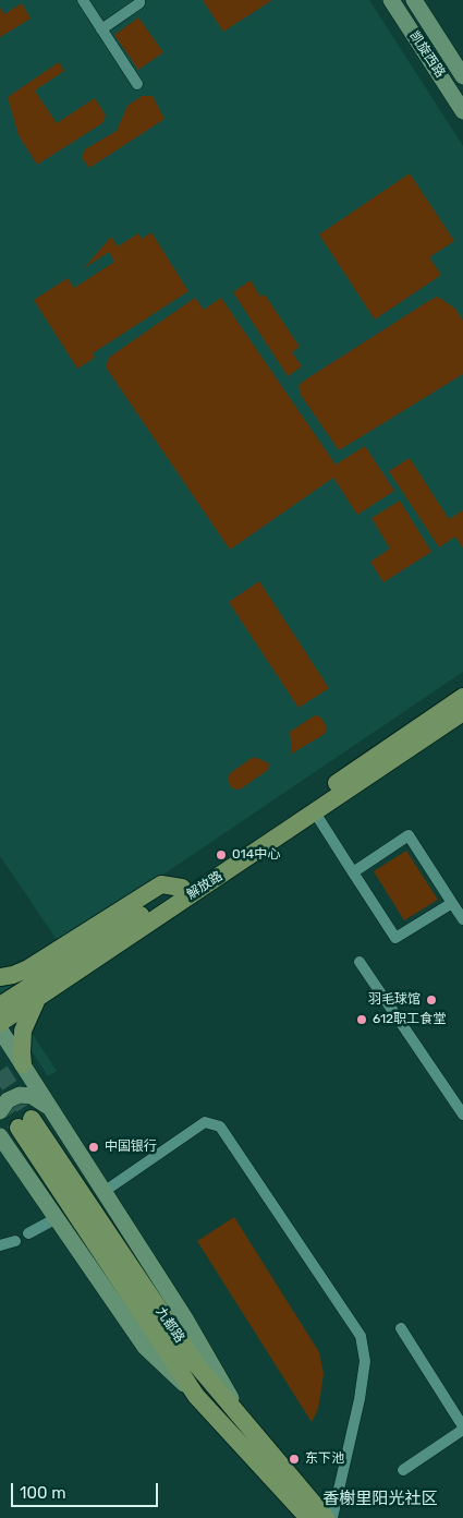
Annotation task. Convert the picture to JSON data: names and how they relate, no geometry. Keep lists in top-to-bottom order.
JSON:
{
  "streets": {
    "main road": ["凯旋西路", "解放路", "九都路"]
  },
  "districts": ["香榭里阳光社区"],
  "places": [
    "014中心",
    "羽毛球馆",
    "612职工食堂",
    "中国银行",
    "东下池"
  ],
  "scale_bar": "100 m"
}
